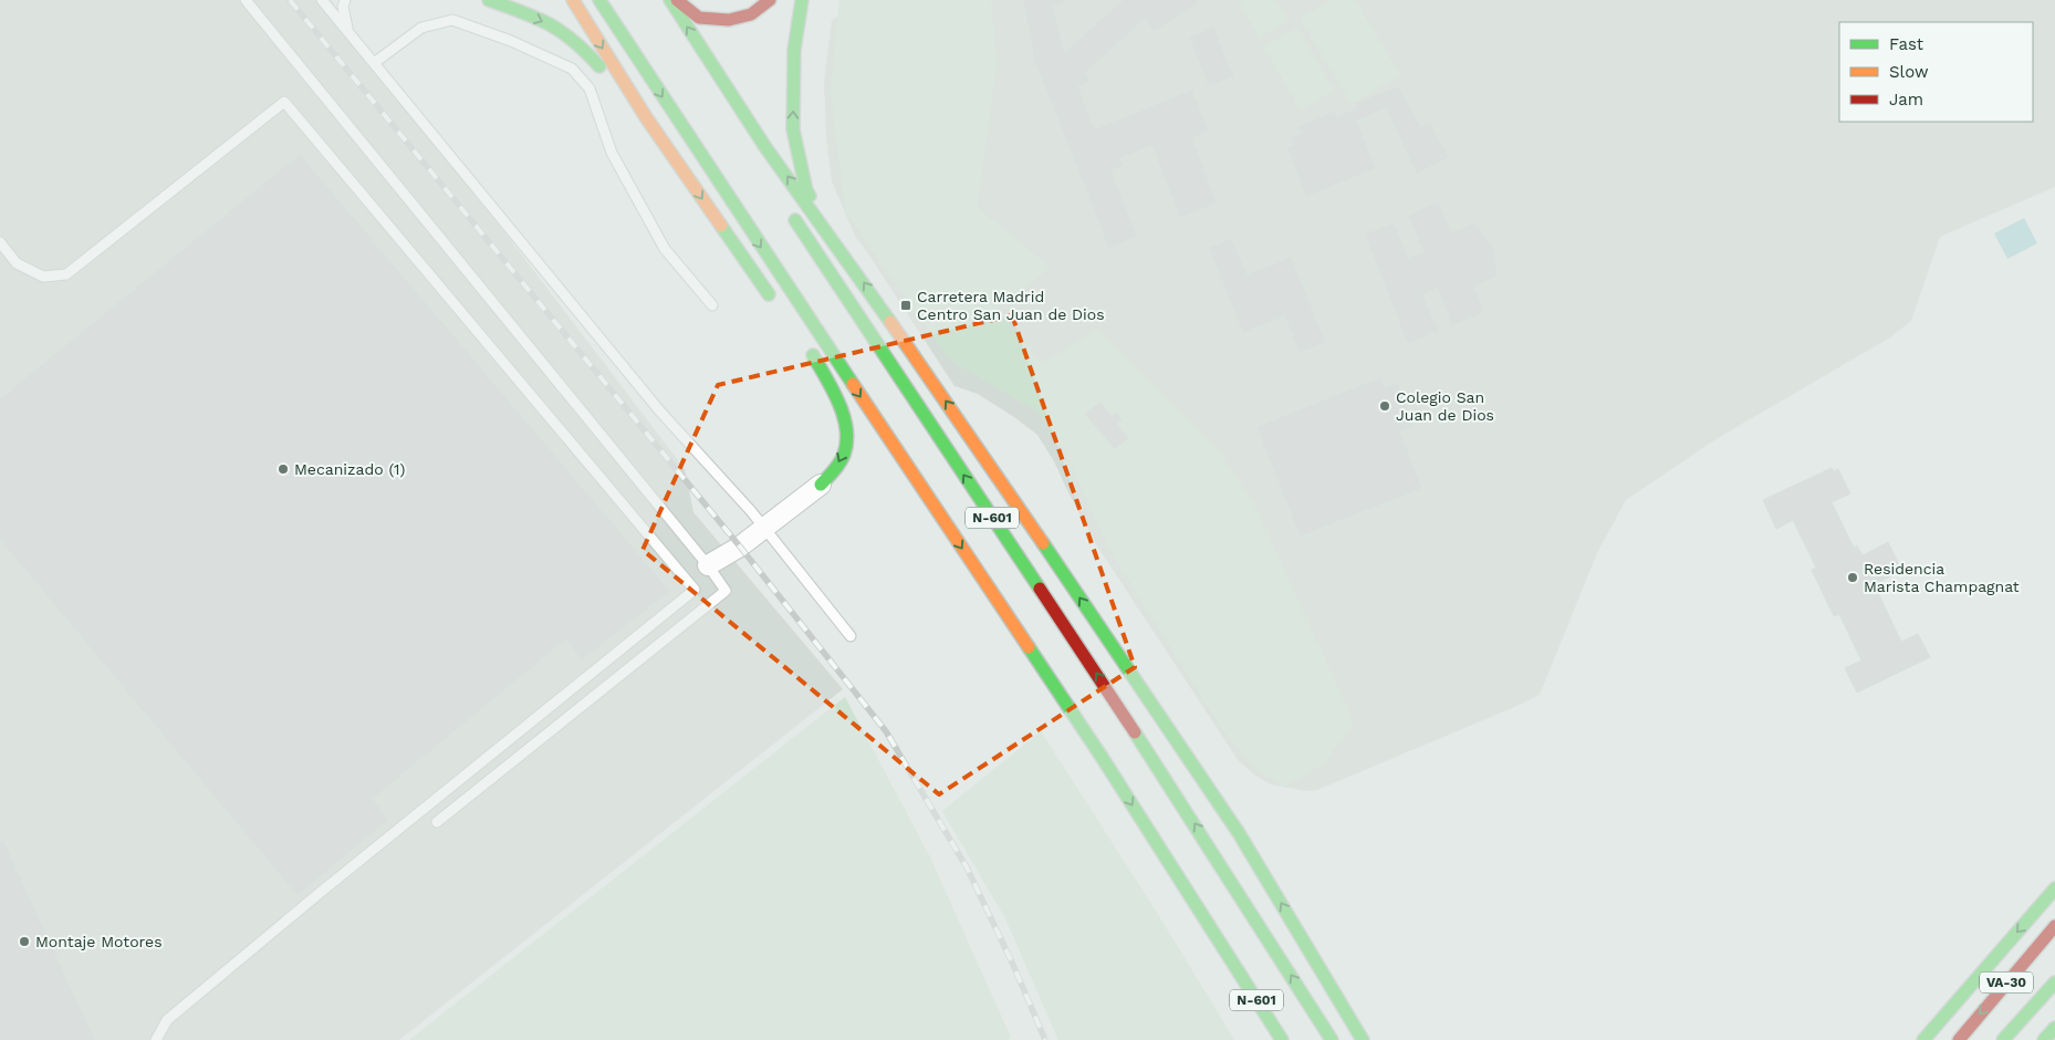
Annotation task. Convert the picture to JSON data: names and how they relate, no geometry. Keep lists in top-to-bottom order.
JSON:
{
  "streets": {
    "highway": ["N-601", "VA-30"]
  },
  "places": {
    "transit": ["Carretera Madrid Centro San Juan de Dios"],
    "other": [
      "Colegio San Juan de Dios",
      "Mecanizado (1)",
      "Residencia Marista Champagnat",
      "Montaje Motores"
    ]
  },
  "legend": ["Fast", "Slow", "Jam"]
}
